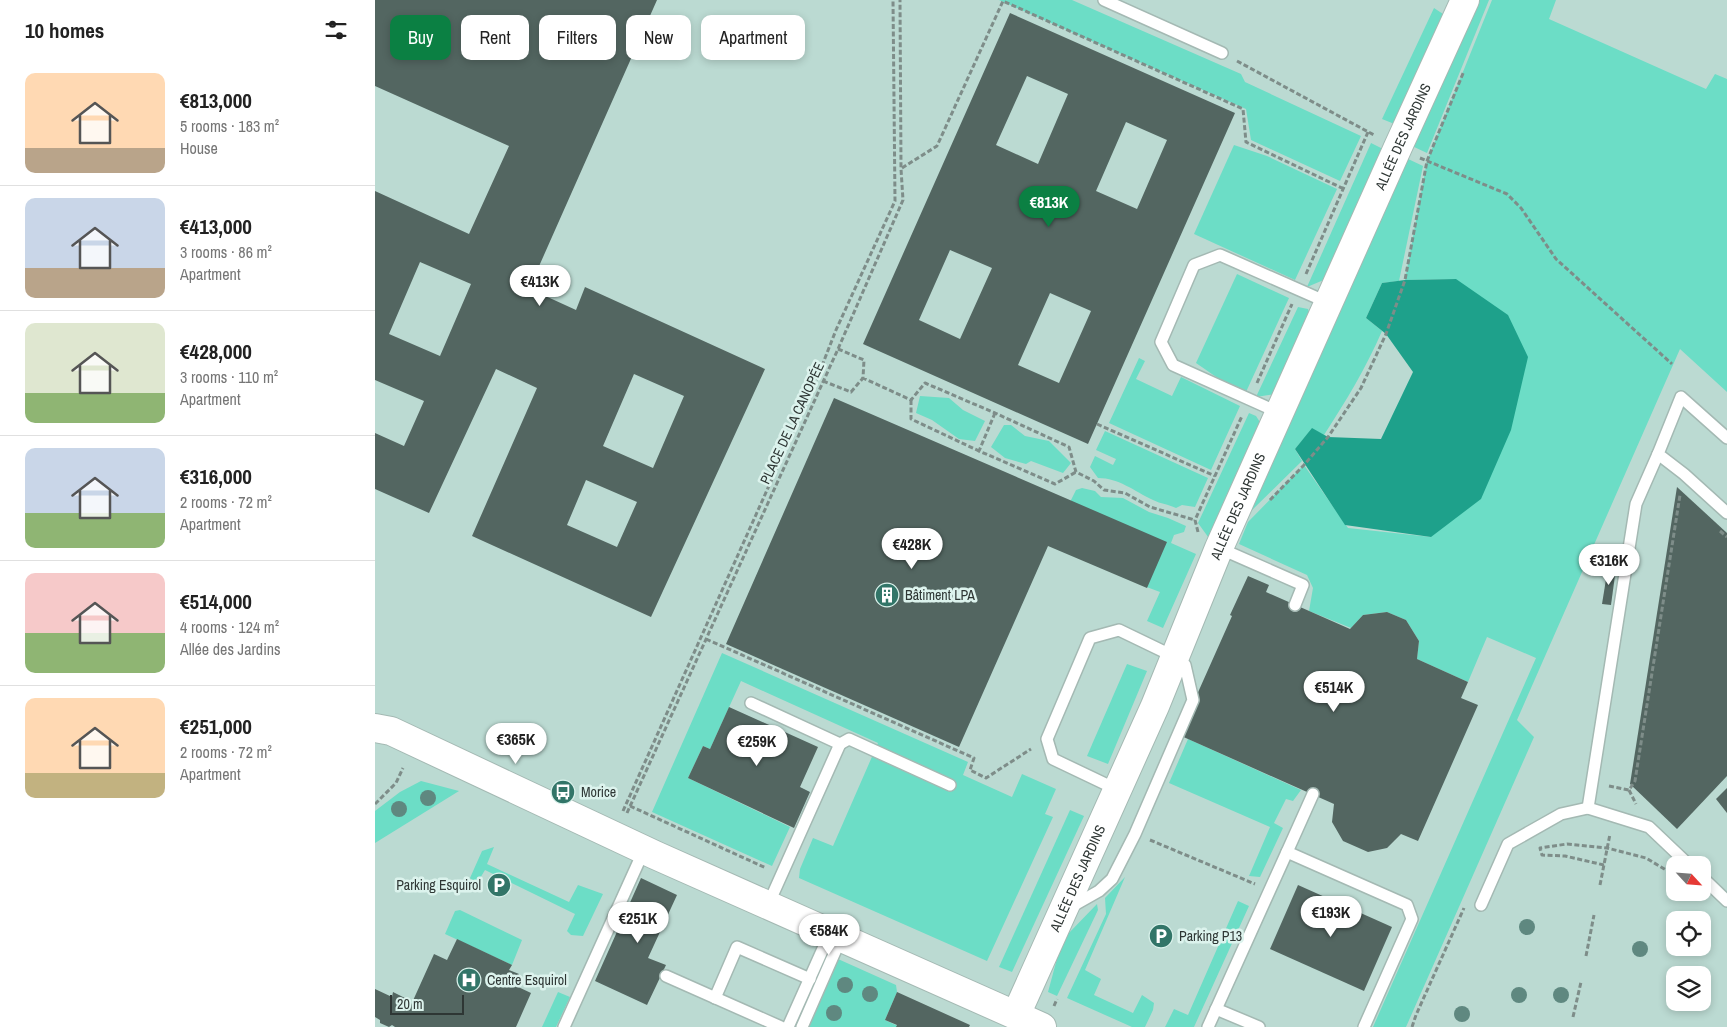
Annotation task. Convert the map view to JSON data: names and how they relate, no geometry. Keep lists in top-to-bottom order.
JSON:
{
  "streets": {
    "street": ["ALLÉE DES JARDINS"],
    "path": ["PLACE DE LA CANOPÉE"]
  },
  "places": {
    "building": ["Bâtiment LPA"],
    "bus stop": ["Morice"],
    "parking": ["Parking Esquirol", "Parking P13"],
    "hospital": ["Centre Esquirol"]
  },
  "scale_bar": "20 m",
  "north": "bottom right",
  "page": {
    "heading": "10 homes",
    "chip": [
      "Buy",
      "Rent",
      "Filters",
      "New",
      "Apartment"
    ],
    "list": [
      {
        "name": "€813,000",
        "note": "5 rooms · 183 m² · House"
      },
      {
        "name": "€413,000",
        "note": "3 rooms · 86 m² · Apartment"
      },
      {
        "name": "€428,000",
        "note": "3 rooms · 110 m² · Apartment"
      },
      {
        "name": "€316,000",
        "note": "2 rooms · 72 m² · Apartment"
      },
      {
        "name": "€514,000",
        "note": "4 rooms · 124 m² · Allée des Jardins"
      },
      {
        "name": "€251,000",
        "note": "2 rooms · 72 m² · Apartment"
      }
    ],
    "price": [
      "€813K",
      "€413K",
      "€428K",
      "€316K",
      "€514K",
      "€365K",
      "€259K",
      "€193K",
      "€251K",
      "€584K"
    ],
    "scale": "20 m"
  }
}
